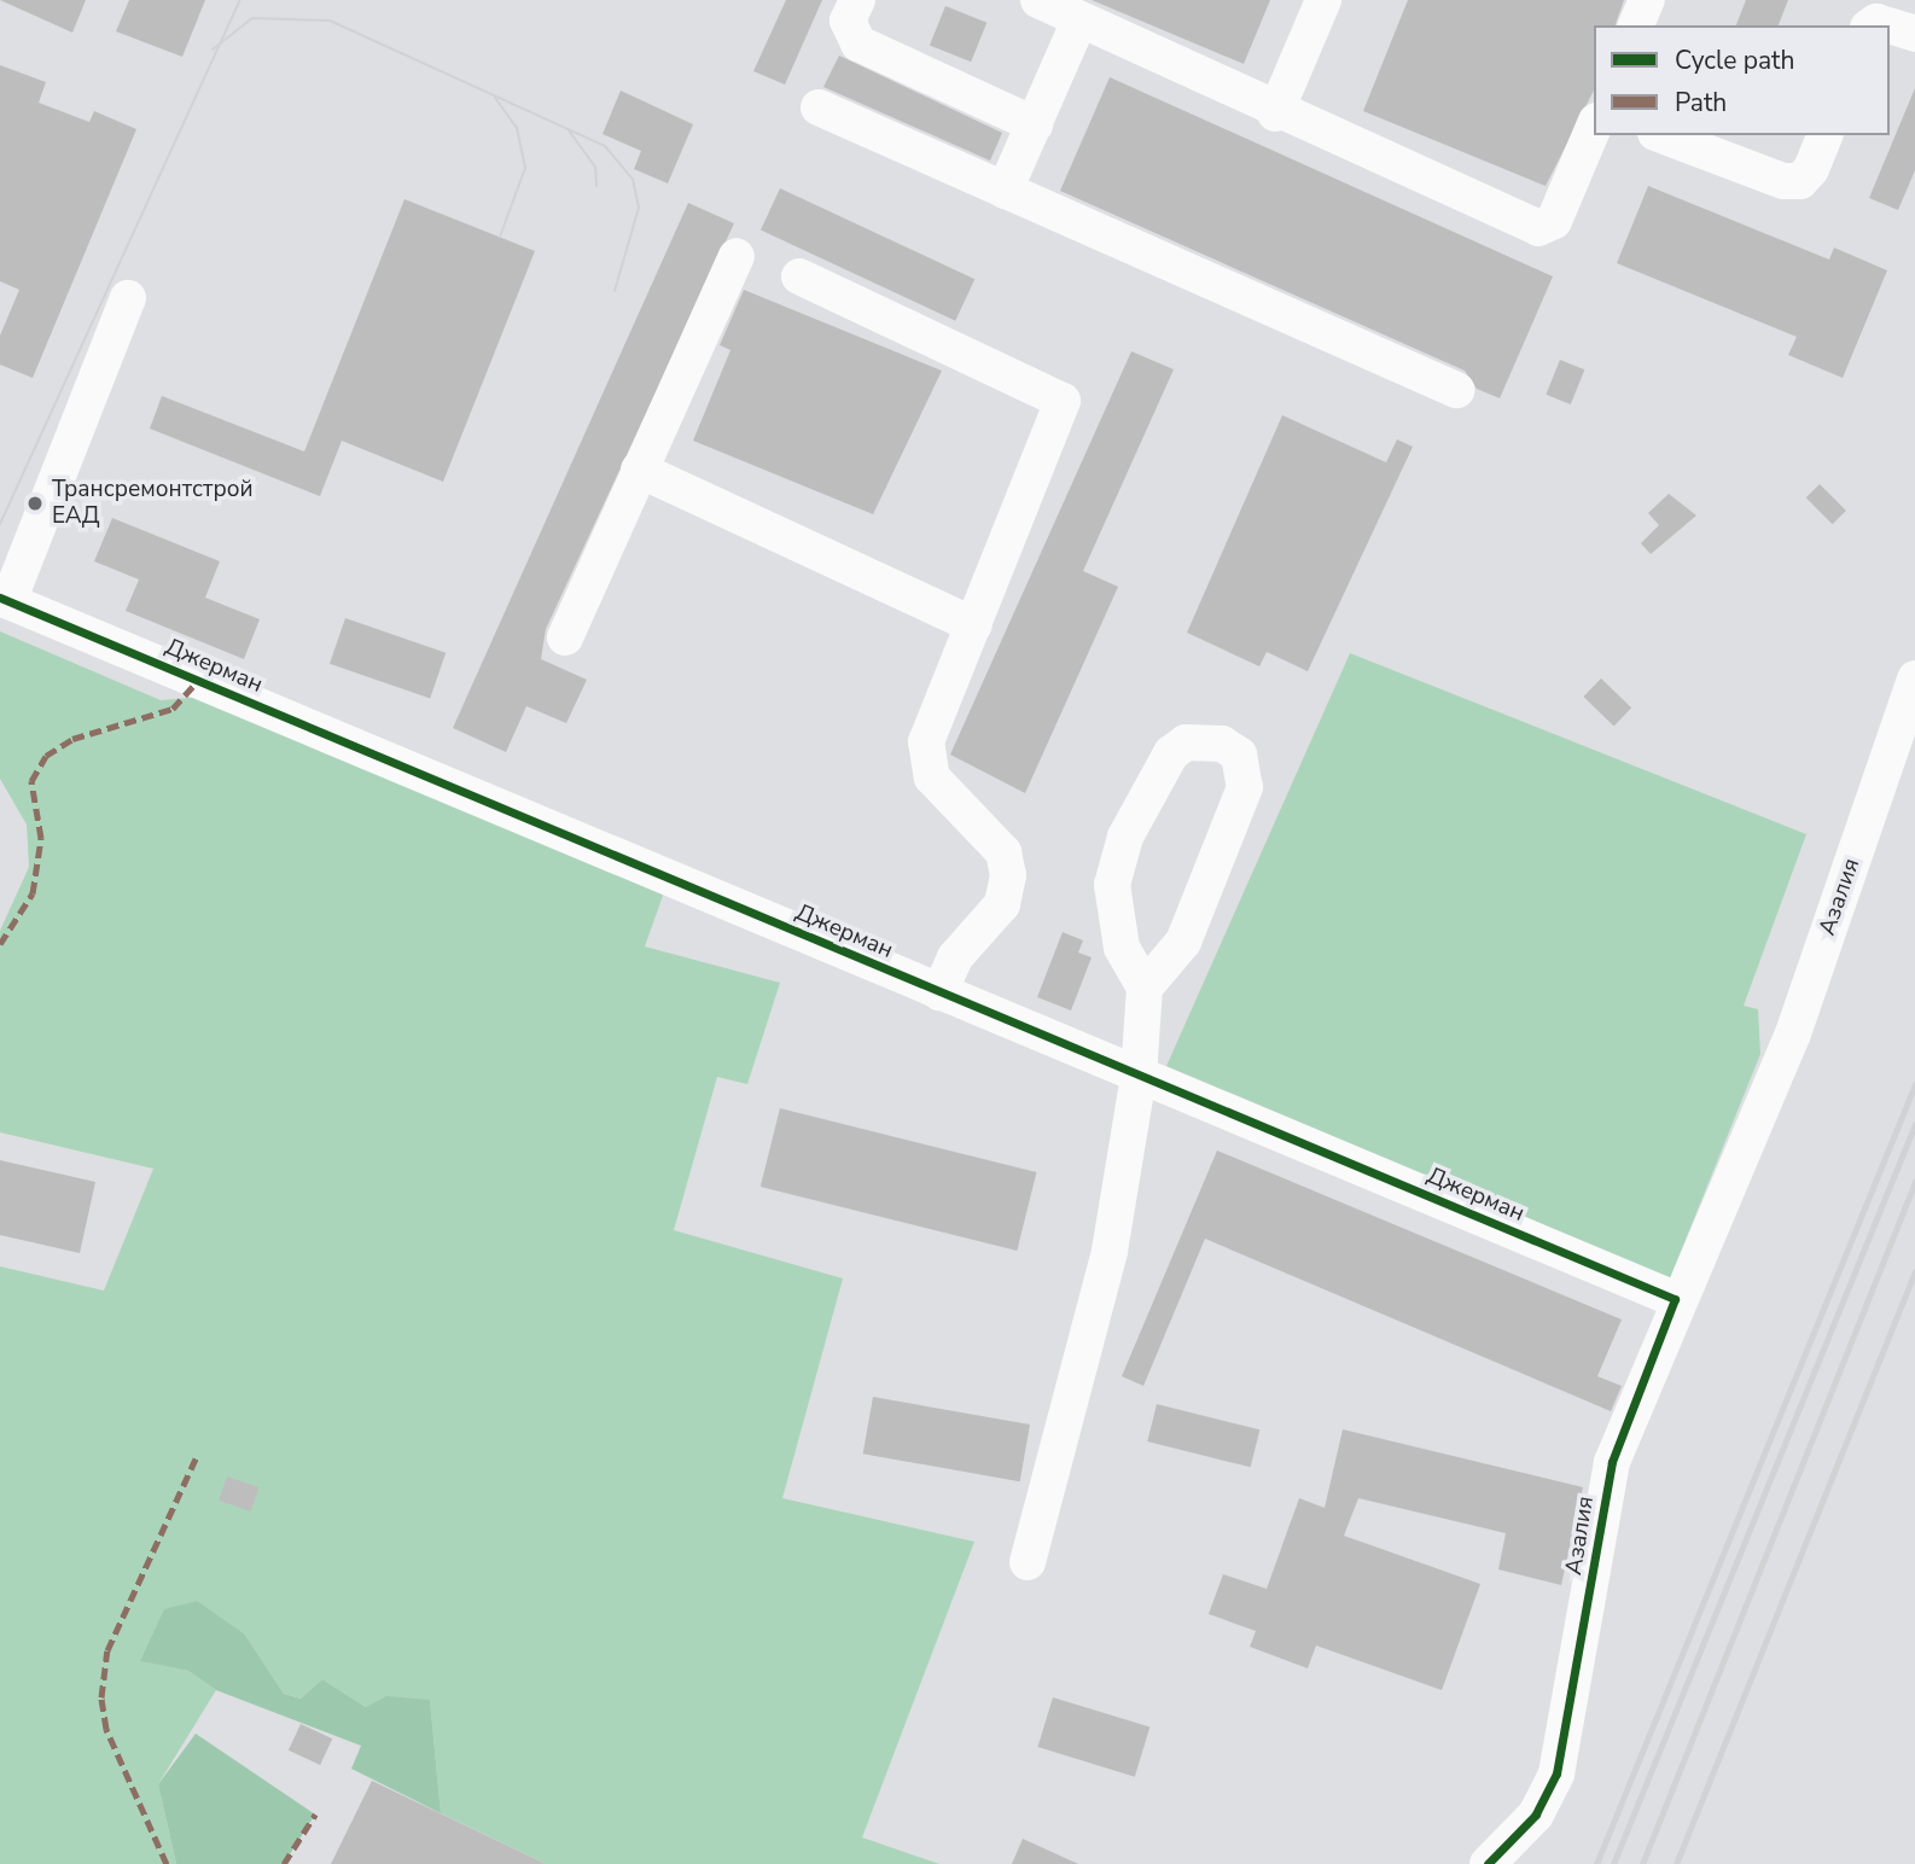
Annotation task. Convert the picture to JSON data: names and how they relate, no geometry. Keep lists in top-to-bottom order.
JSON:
{
  "streets": {
    "street": ["Джерман", "Азалия"]
  },
  "crossings": [
    ["Джерман", "Азалия"]
  ],
  "places": ["Трансремонтстрой ЕАД"],
  "legend": ["Cycle path", "Path"]
}
